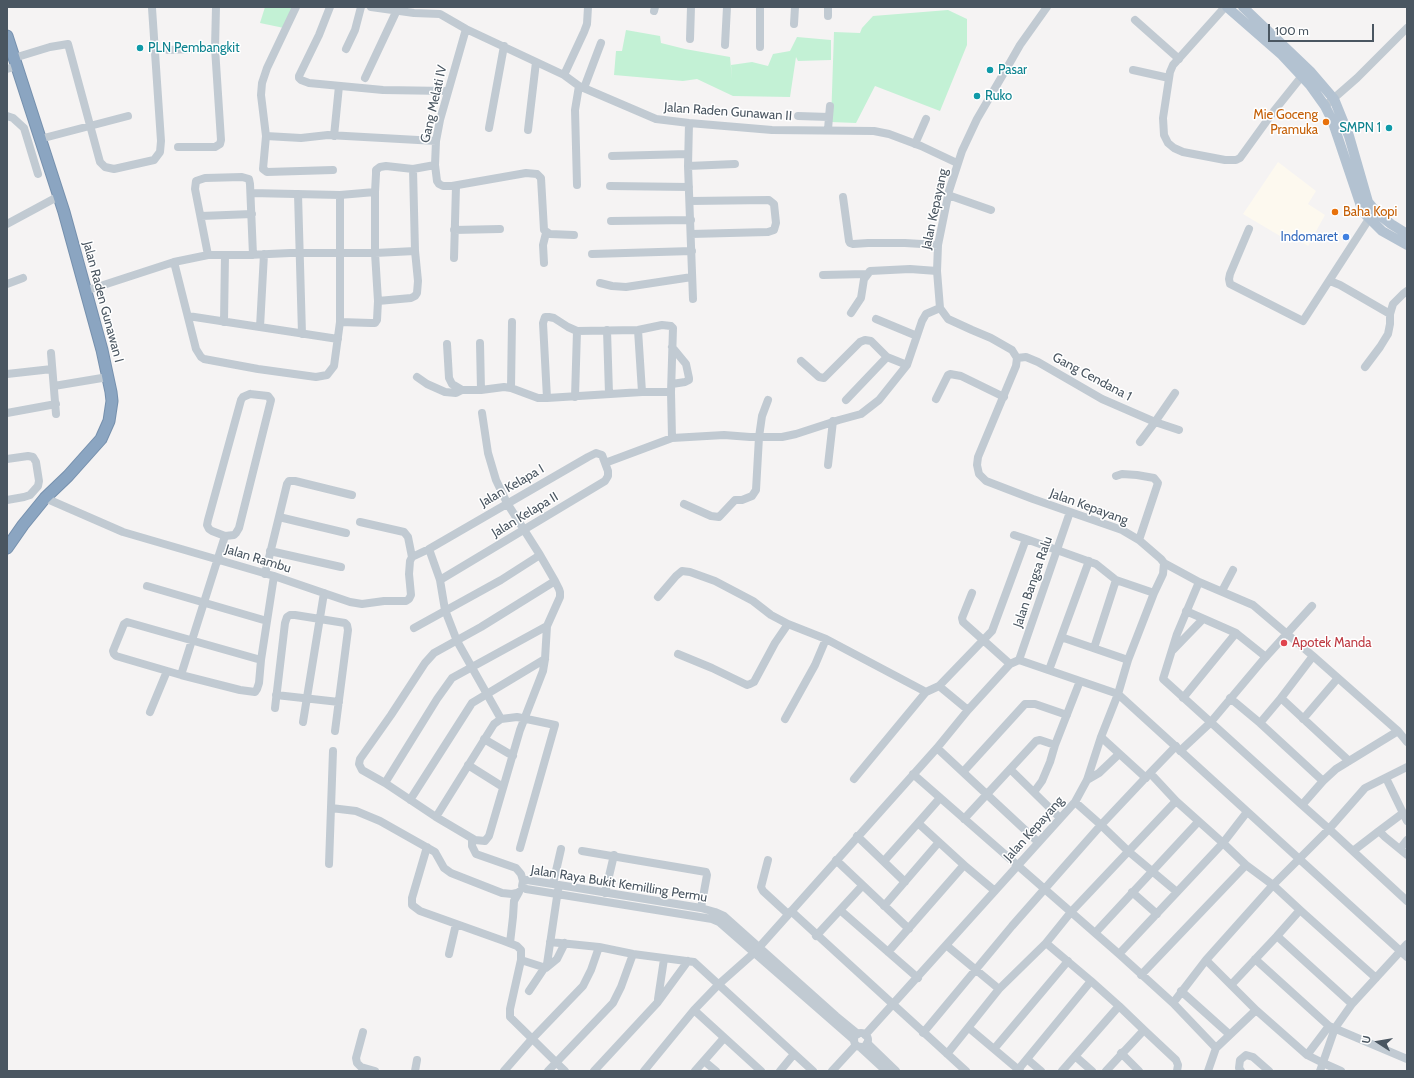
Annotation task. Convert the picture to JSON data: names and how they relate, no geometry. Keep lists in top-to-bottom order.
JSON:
{
  "streets": {
    "highway": ["Jalan Raden Gunawan I"],
    "street": [
      "Gang Melati IV",
      "Jalan Raden Gunawan II",
      "Jalan Kepayang",
      "Gang Cendana 1",
      "Jalan Kelapa I",
      "Jalan Kelapa II",
      "Jalan Rambu",
      "Jalan Bangsa Ralu",
      "Jalan Raya Bukit Kemilling Permu"
    ]
  },
  "crossings": [
    ["Gang Melati IV", "Jalan Raden Gunawan II"],
    ["Jalan Raden Gunawan II", "Jalan Kepayang"],
    ["Jalan Kepayang", "Gang Cendana 1"],
    ["Jalan Kepayang", "Jalan Bangsa Ralu"],
    ["Jalan Kepayang", "Jalan Raya Bukit Kemilling Permu"],
    ["Jalan Raden Gunawan I", "Jalan Rambu"],
    ["Jalan Kelapa I", "Jalan Kelapa II"]
  ],
  "places": [
    "PLN Pembangkit",
    "Pasar",
    "Ruko",
    "Mie Goceng Pramuka",
    "SMPN 1",
    "Baha Kopi",
    "Indomaret",
    "Apotek Manda"
  ],
  "scale_bar": "100 m",
  "north": "left"
}
